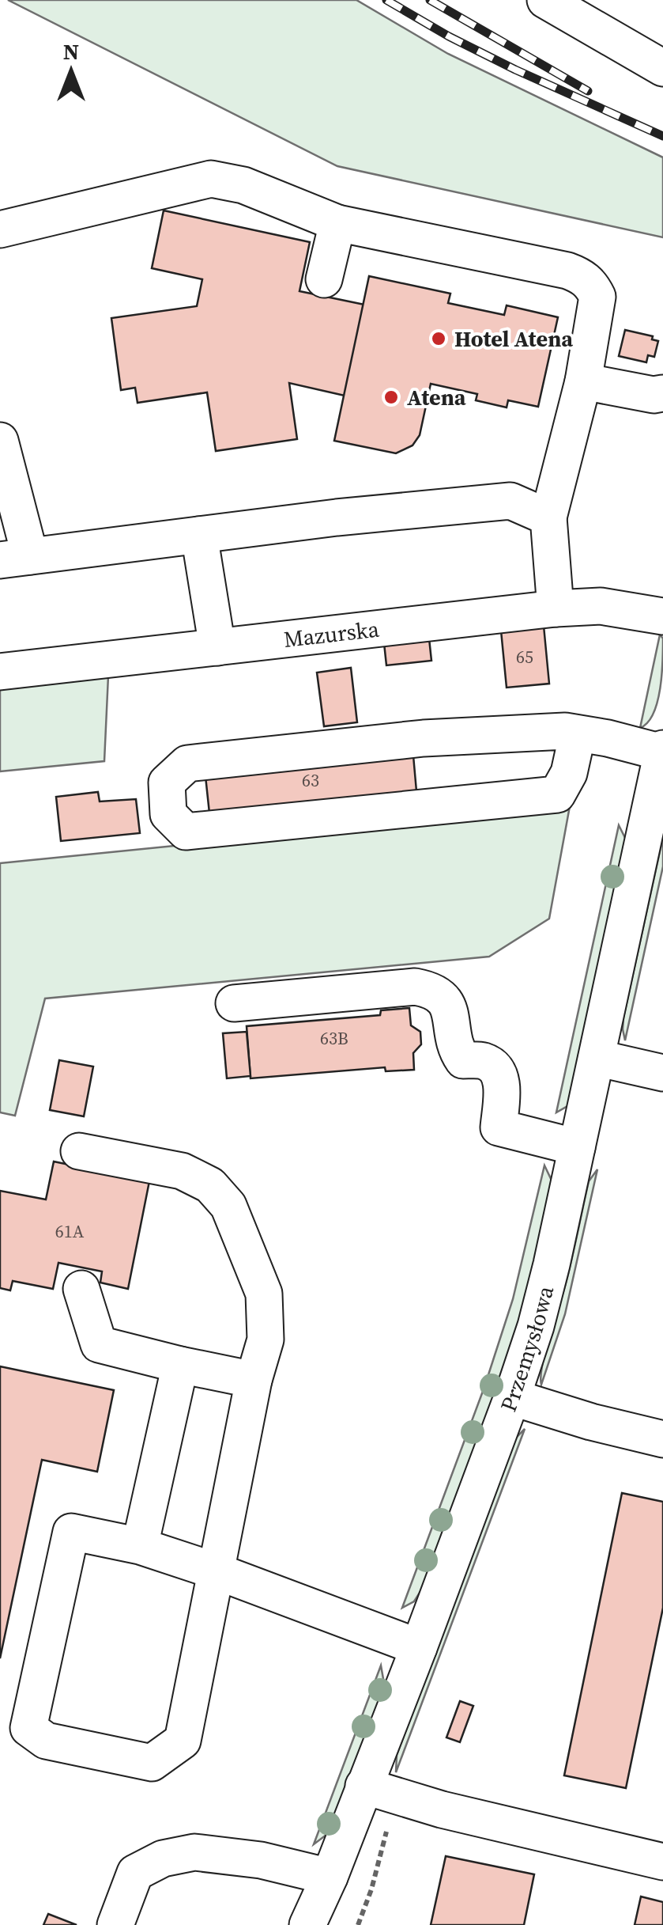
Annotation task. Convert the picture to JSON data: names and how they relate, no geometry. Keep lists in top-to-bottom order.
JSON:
{
  "streets": {
    "street": ["Mazurska", "Przemysłowa"]
  },
  "places": ["Hotel Atena", "Atena"],
  "house_numbers": [
    "65",
    "63",
    "63B",
    "61A"
  ],
  "north": "top"
}
